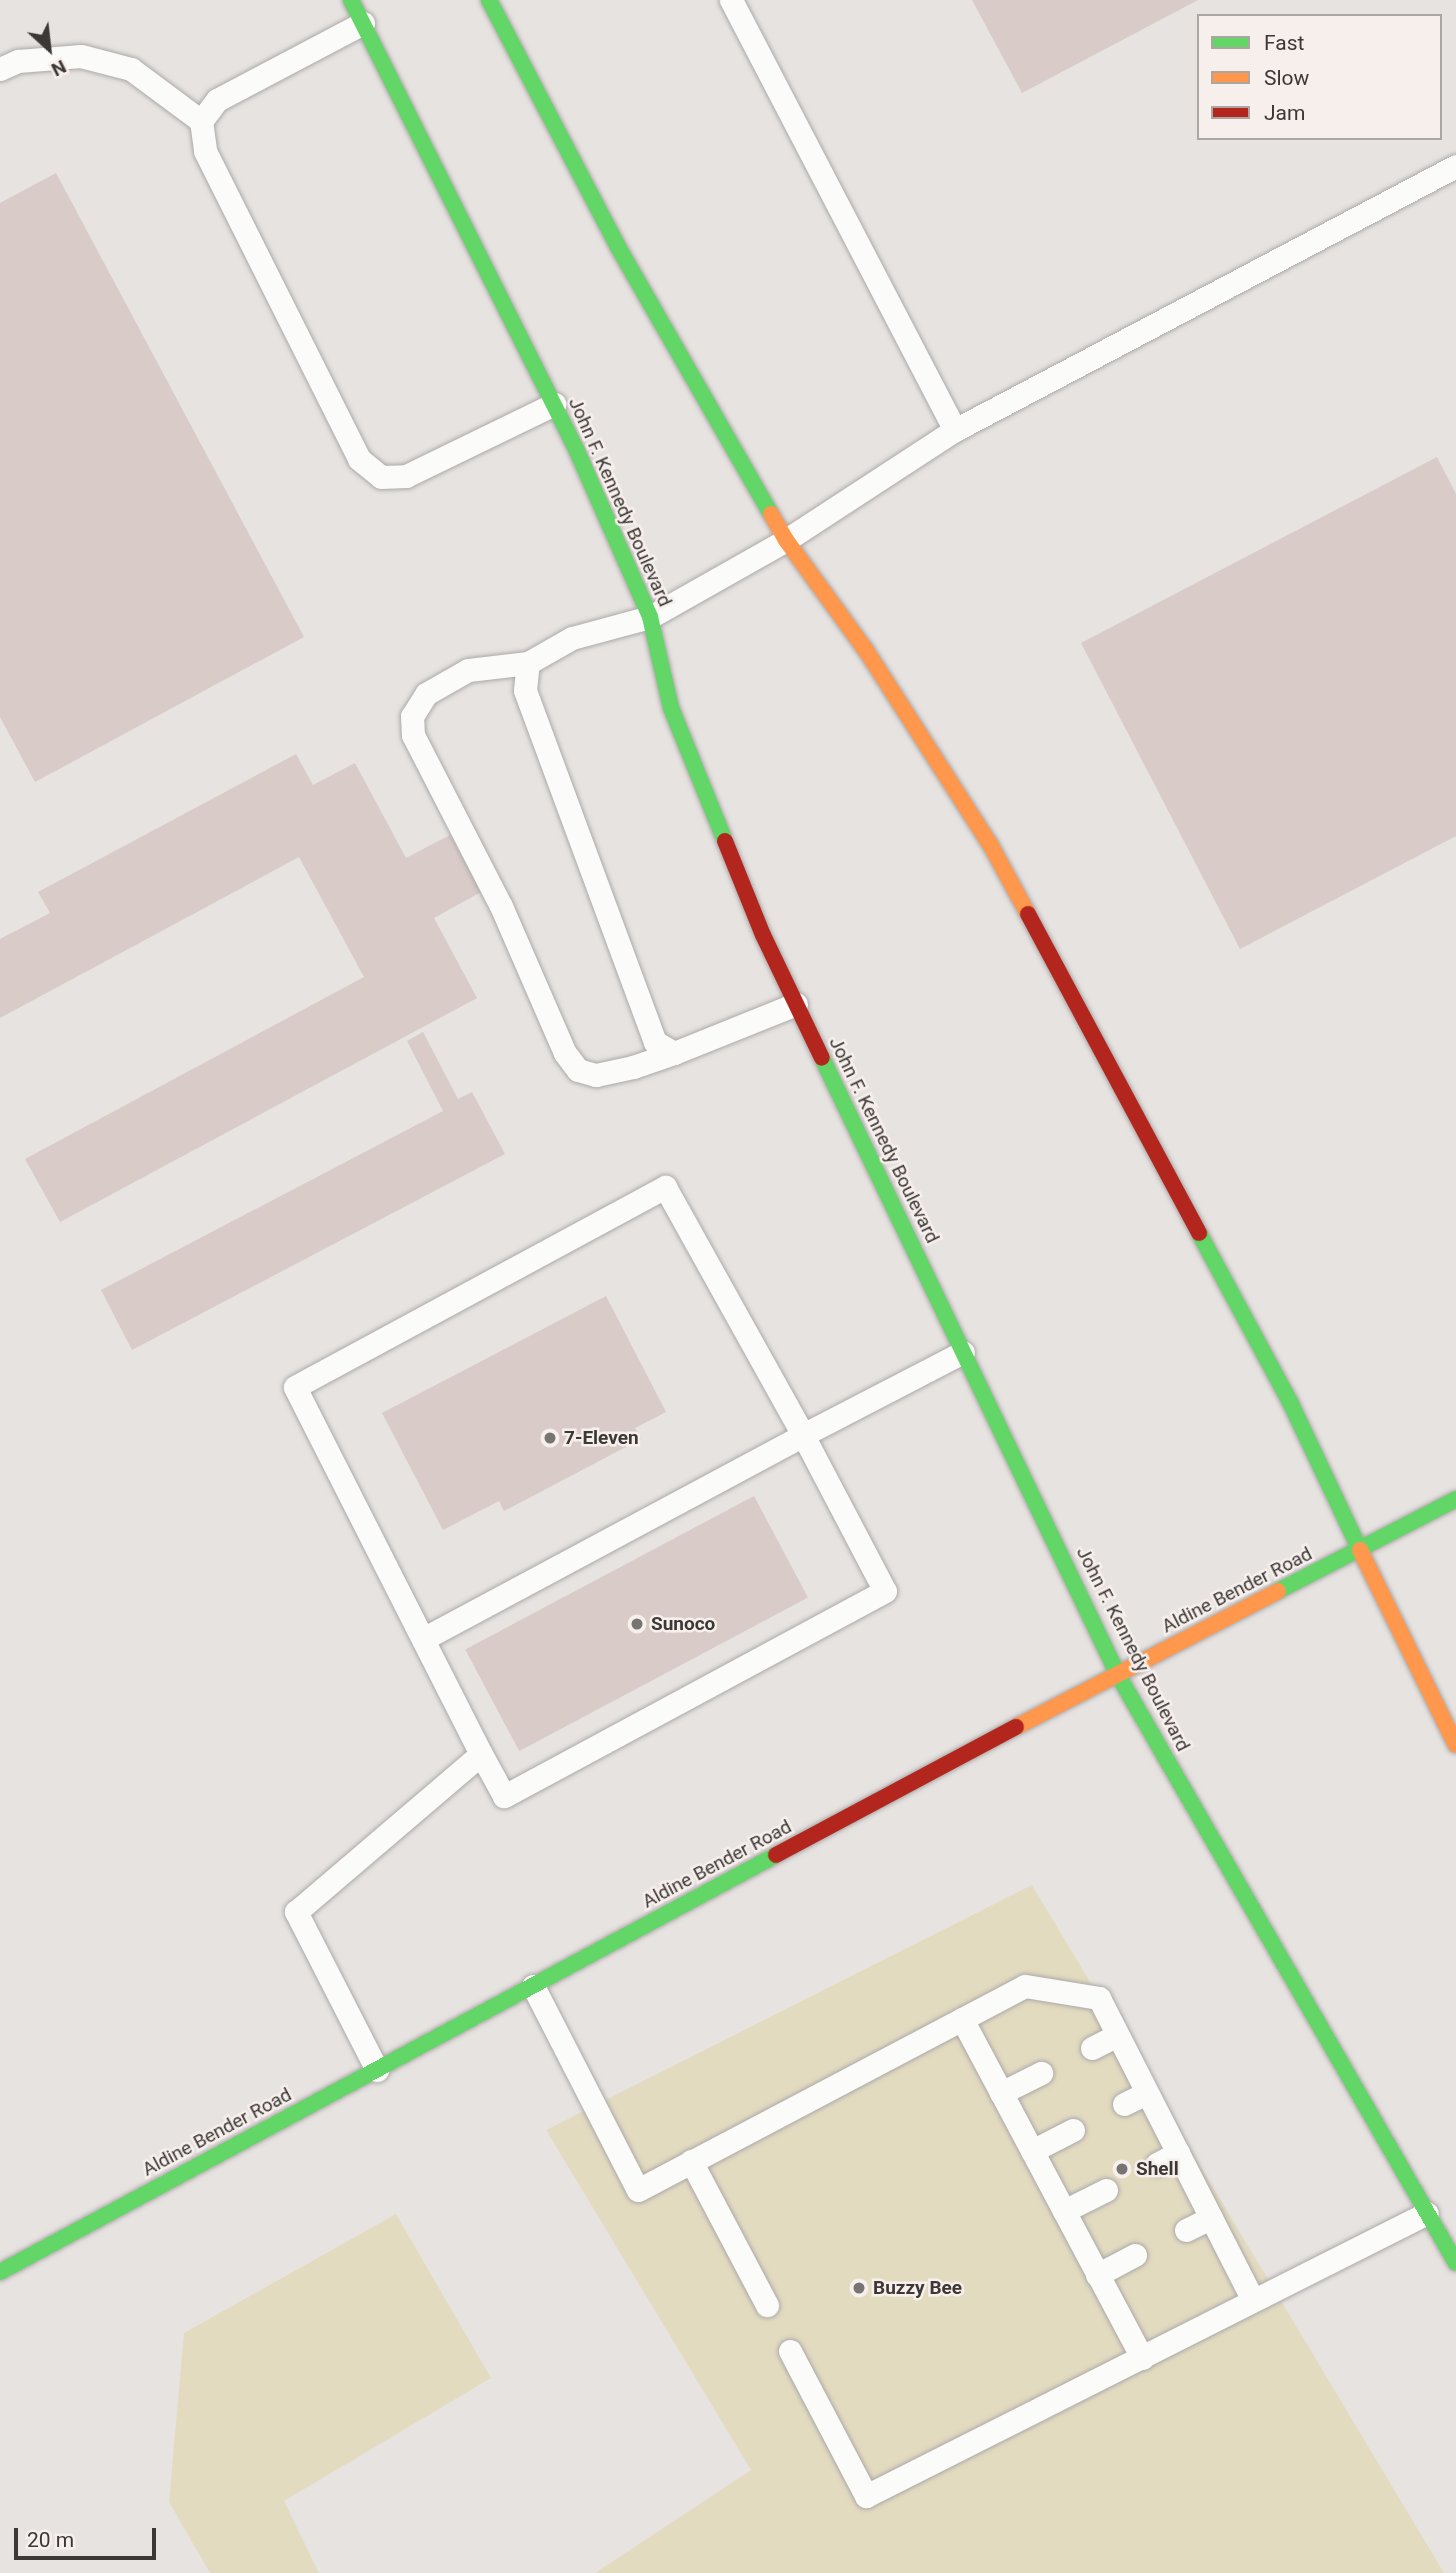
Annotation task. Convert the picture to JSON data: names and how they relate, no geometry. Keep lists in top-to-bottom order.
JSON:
{
  "streets": {
    "main road": ["John F. Kennedy Boulevard", "Aldine Bender Road"]
  },
  "crossings": [
    ["John F. Kennedy Boulevard", "Aldine Bender Road"]
  ],
  "places": [
    "7-Eleven",
    "Sunoco",
    "Shell",
    "Buzzy Bee"
  ],
  "legend": ["Fast", "Slow", "Jam"],
  "scale_bar": "20 m",
  "north": "bottom right"
}
